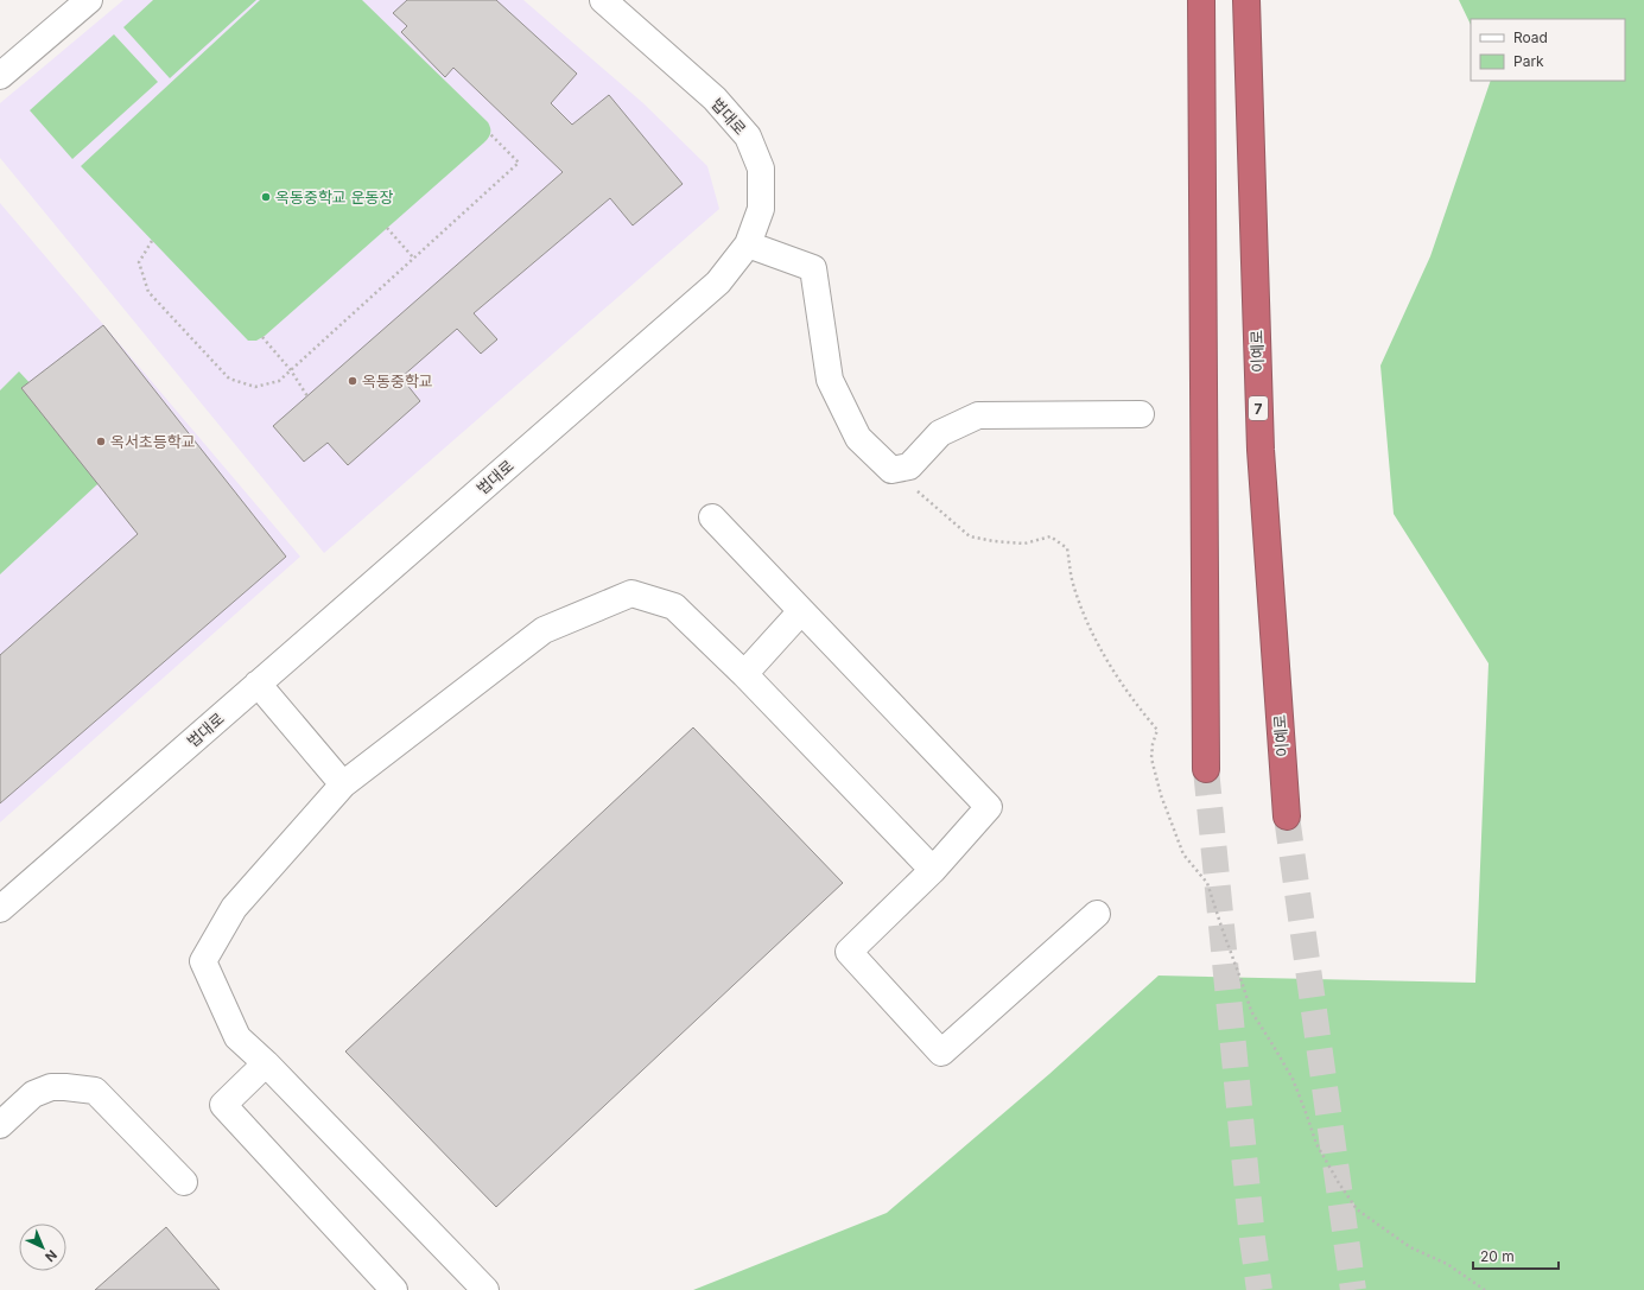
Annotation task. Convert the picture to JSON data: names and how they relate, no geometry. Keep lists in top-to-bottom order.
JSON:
{
  "streets": {
    "highway": ["이예로", "7"],
    "street": ["법대로"]
  },
  "places": ["옥동중학교 운동장", "옥동중학교", "옥서초등학교"],
  "legend": ["Road", "Park"],
  "scale_bar": "20 m",
  "north": "bottom right"
}
